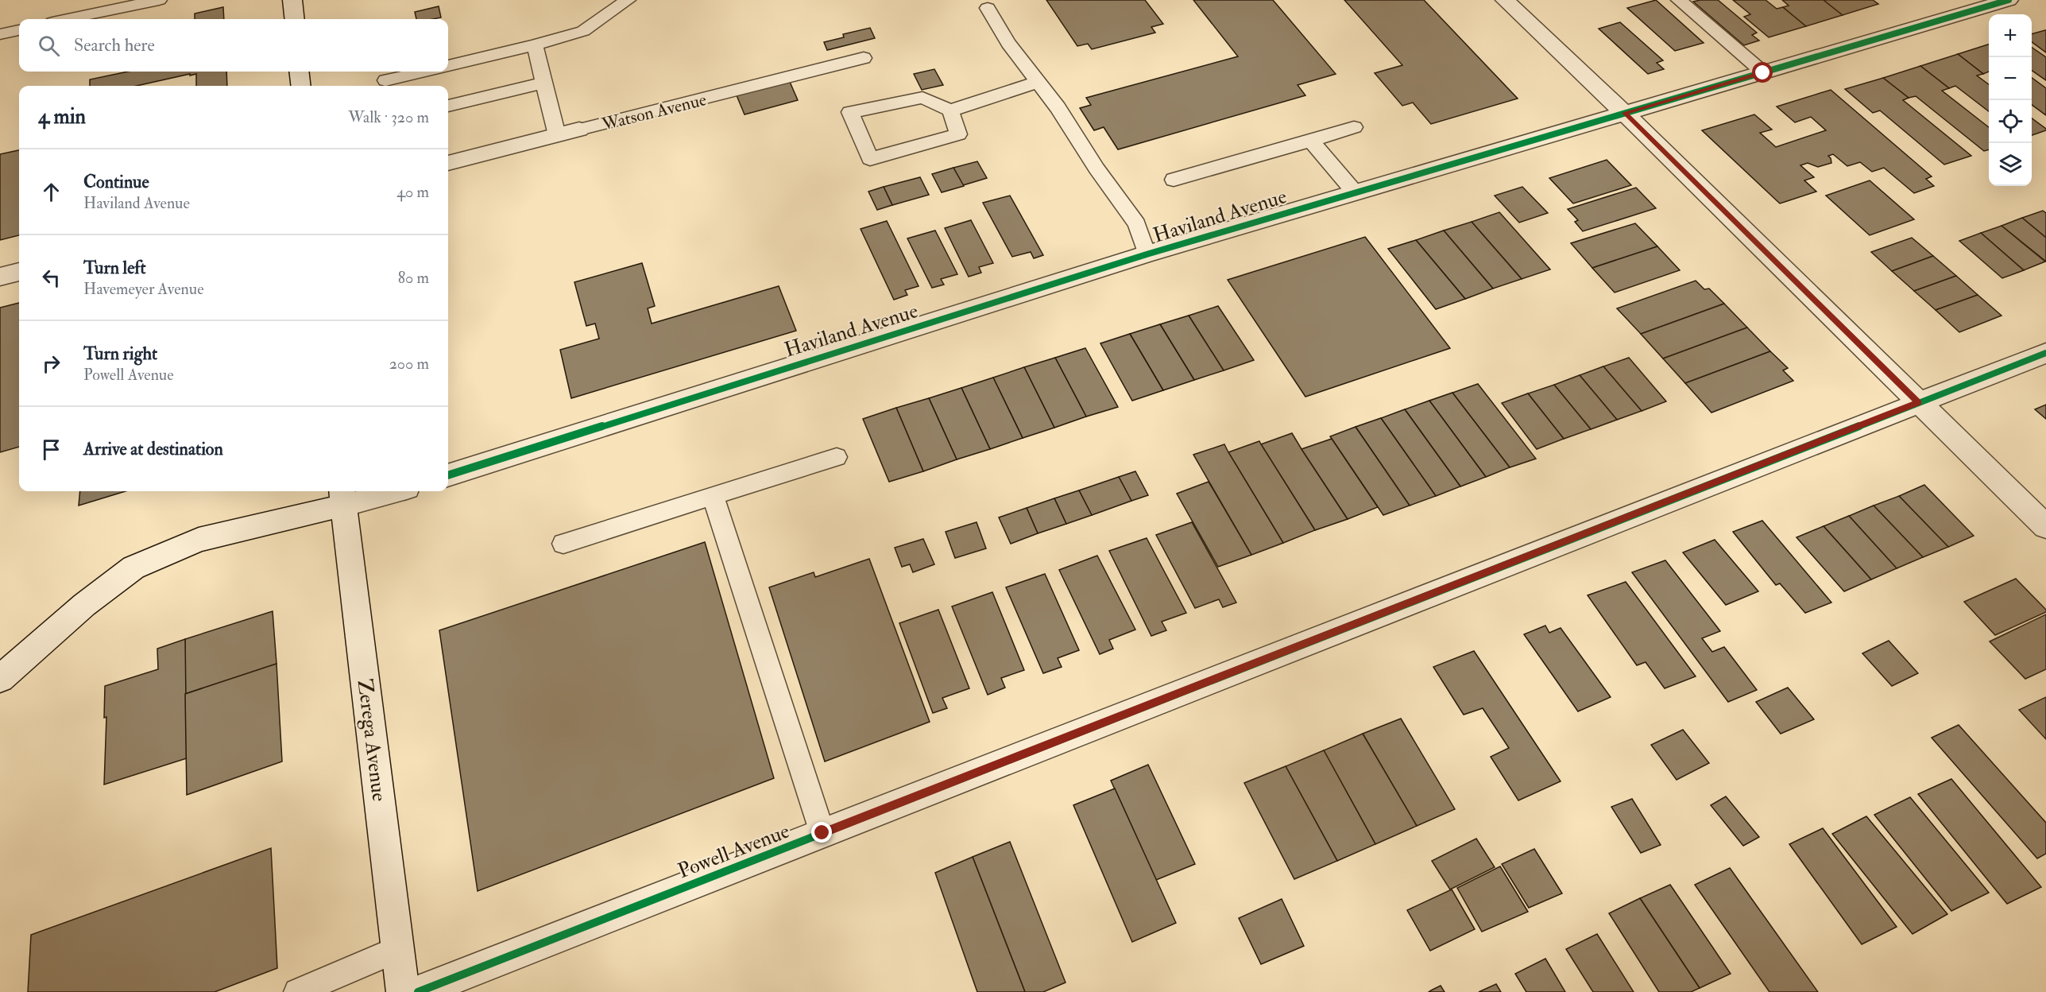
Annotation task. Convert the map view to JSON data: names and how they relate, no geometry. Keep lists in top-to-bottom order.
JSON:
{
  "streets": {
    "street": [
      "Watson Avenue",
      "Haviland Avenue",
      "Zerega Avenue",
      "Powell Avenue"
    ]
  },
  "page": {
    "map_buttons": ["+", "−"],
    "search": "Search here",
    "heading": ["4 min", "Walk · 320 m"],
    "list": [
      ["Continue", "Haviland Avenue", "40 m"],
      ["Turn left", "Havemeyer Avenue", "80 m"],
      ["Turn right", "Powell Avenue", "200 m"],
      "Arrive at destination"
    ]
  }
}
